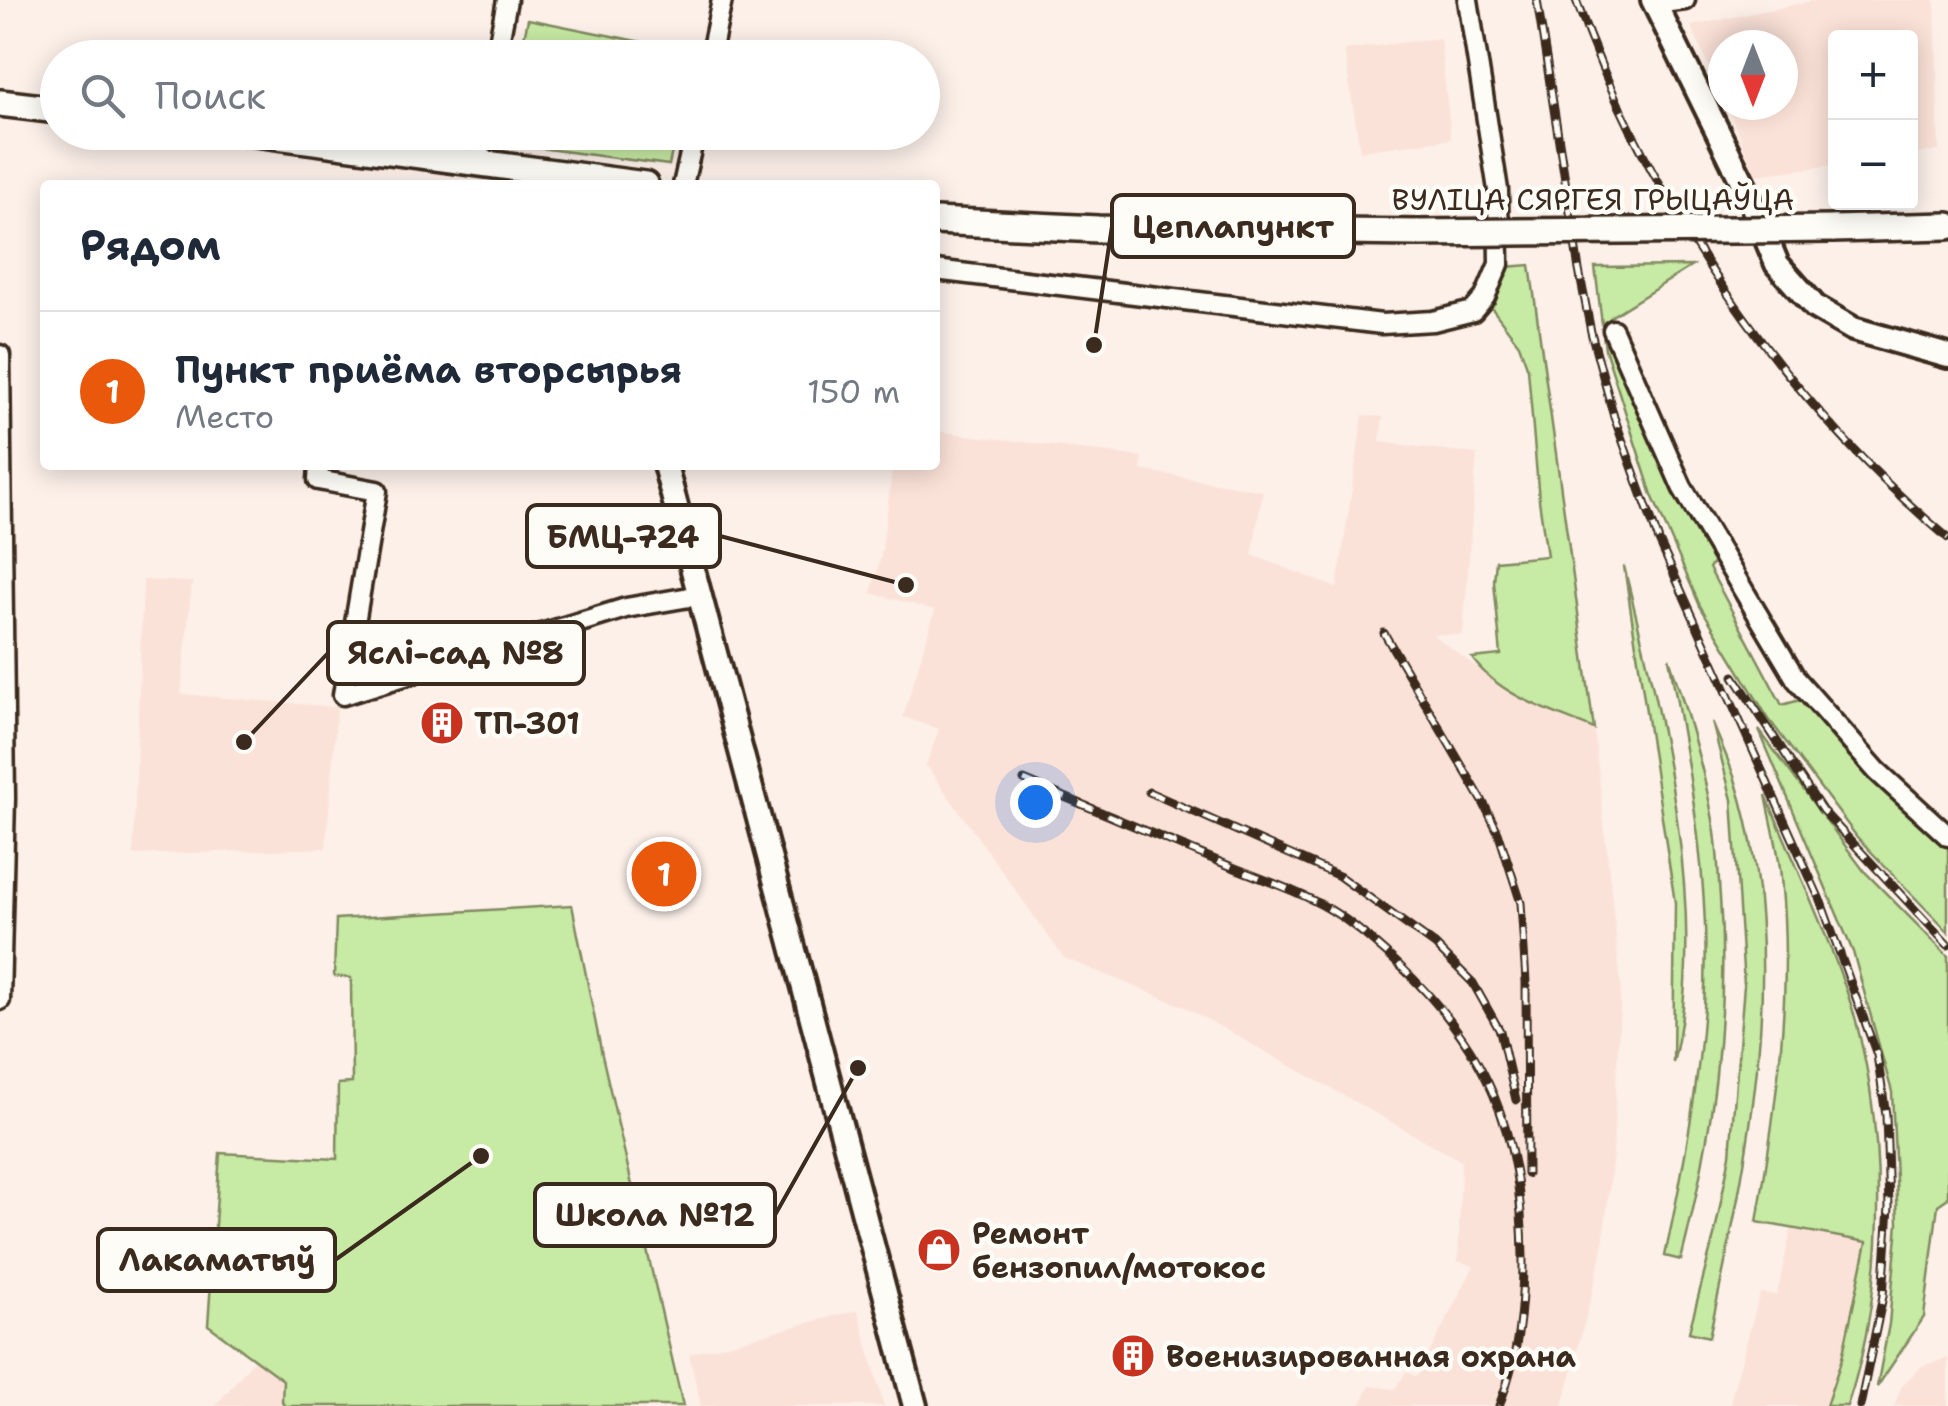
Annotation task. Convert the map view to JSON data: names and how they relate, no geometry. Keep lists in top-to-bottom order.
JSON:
{
  "streets": {
    "main road": ["ВУЛІЦА СЯРГЕЯ ГРЫЦАЎЦА"]
  },
  "places": {
    "other": [
      "Цеплапункт",
      "БМЦ-724",
      "Яслі-сад №8",
      "Школа №12",
      "Лакаматыў"
    ],
    "building": ["ТП-301", "Военизированная охрана"],
    "shop": ["Ремонт бензопил/мотокос"]
  },
  "north": "bottom",
  "page": {
    "map_buttons": ["+", "−"],
    "search": "Поиск",
    "heading": "Рядом",
    "list": [
      {
        "mark": "1",
        "name": "Пункт приёма вторсырья",
        "note": "Место",
        "value": "150 m"
      }
    ],
    "pins": "1"
  }
}
